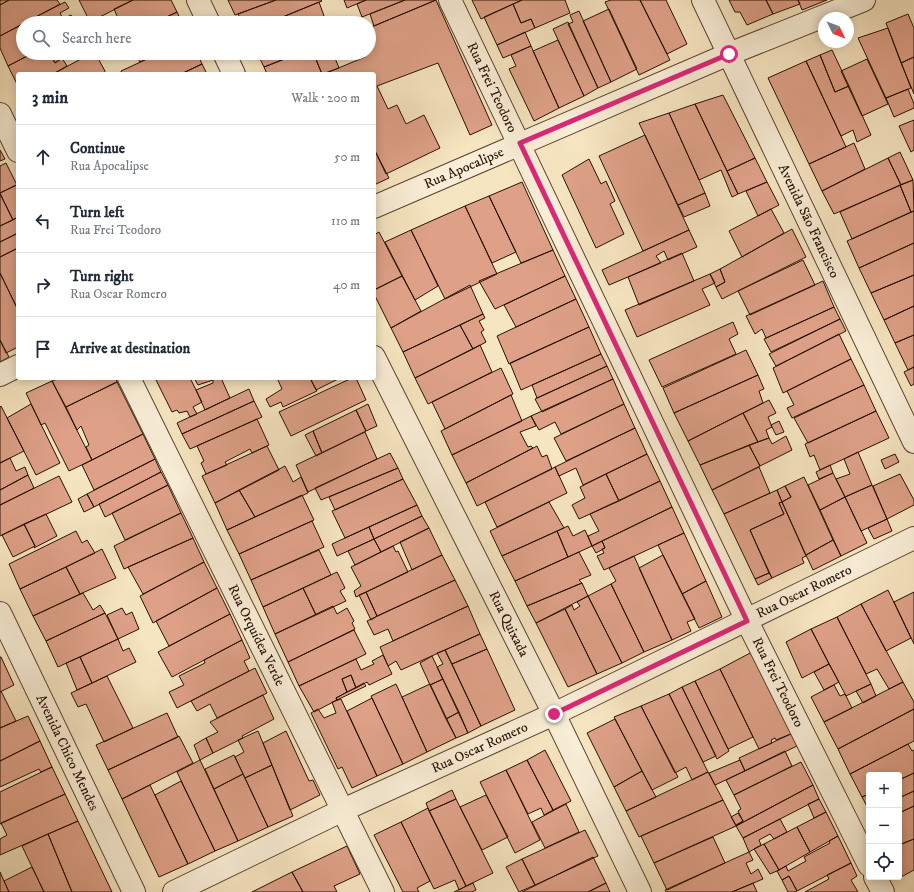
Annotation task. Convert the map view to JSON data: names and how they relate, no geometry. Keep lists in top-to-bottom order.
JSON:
{
  "streets": {
    "street": [
      "Rua Frei Teodoro",
      "Rua Apocalipse",
      "Avenida São Francisco",
      "Rua Oscar Romero",
      "Rua Quixada",
      "Rua Orquídea Verde",
      "Avenida Chico Mendes"
    ]
  },
  "crossings": [
    ["Rua Frei Teodoro", "Rua Apocalipse"],
    ["Rua Frei Teodoro", "Rua Oscar Romero"],
    ["Rua Apocalipse", "Avenida São Francisco"],
    ["Rua Oscar Romero", "Rua Quixada"],
    ["Rua Oscar Romero", "Rua Orquídea Verde"]
  ],
  "north": "bottom right",
  "page": {
    "search": "Search here",
    "heading": ["3 min", "Walk · 200 m"],
    "list": [
      ["Continue", "Rua Apocalipse", "50 m"],
      ["Turn left", "Rua Frei Teodoro", "110 m"],
      ["Turn right", "Rua Oscar Romero", "40 m"],
      "Arrive at destination"
    ],
    "map_buttons": ["+", "−"]
  }
}
